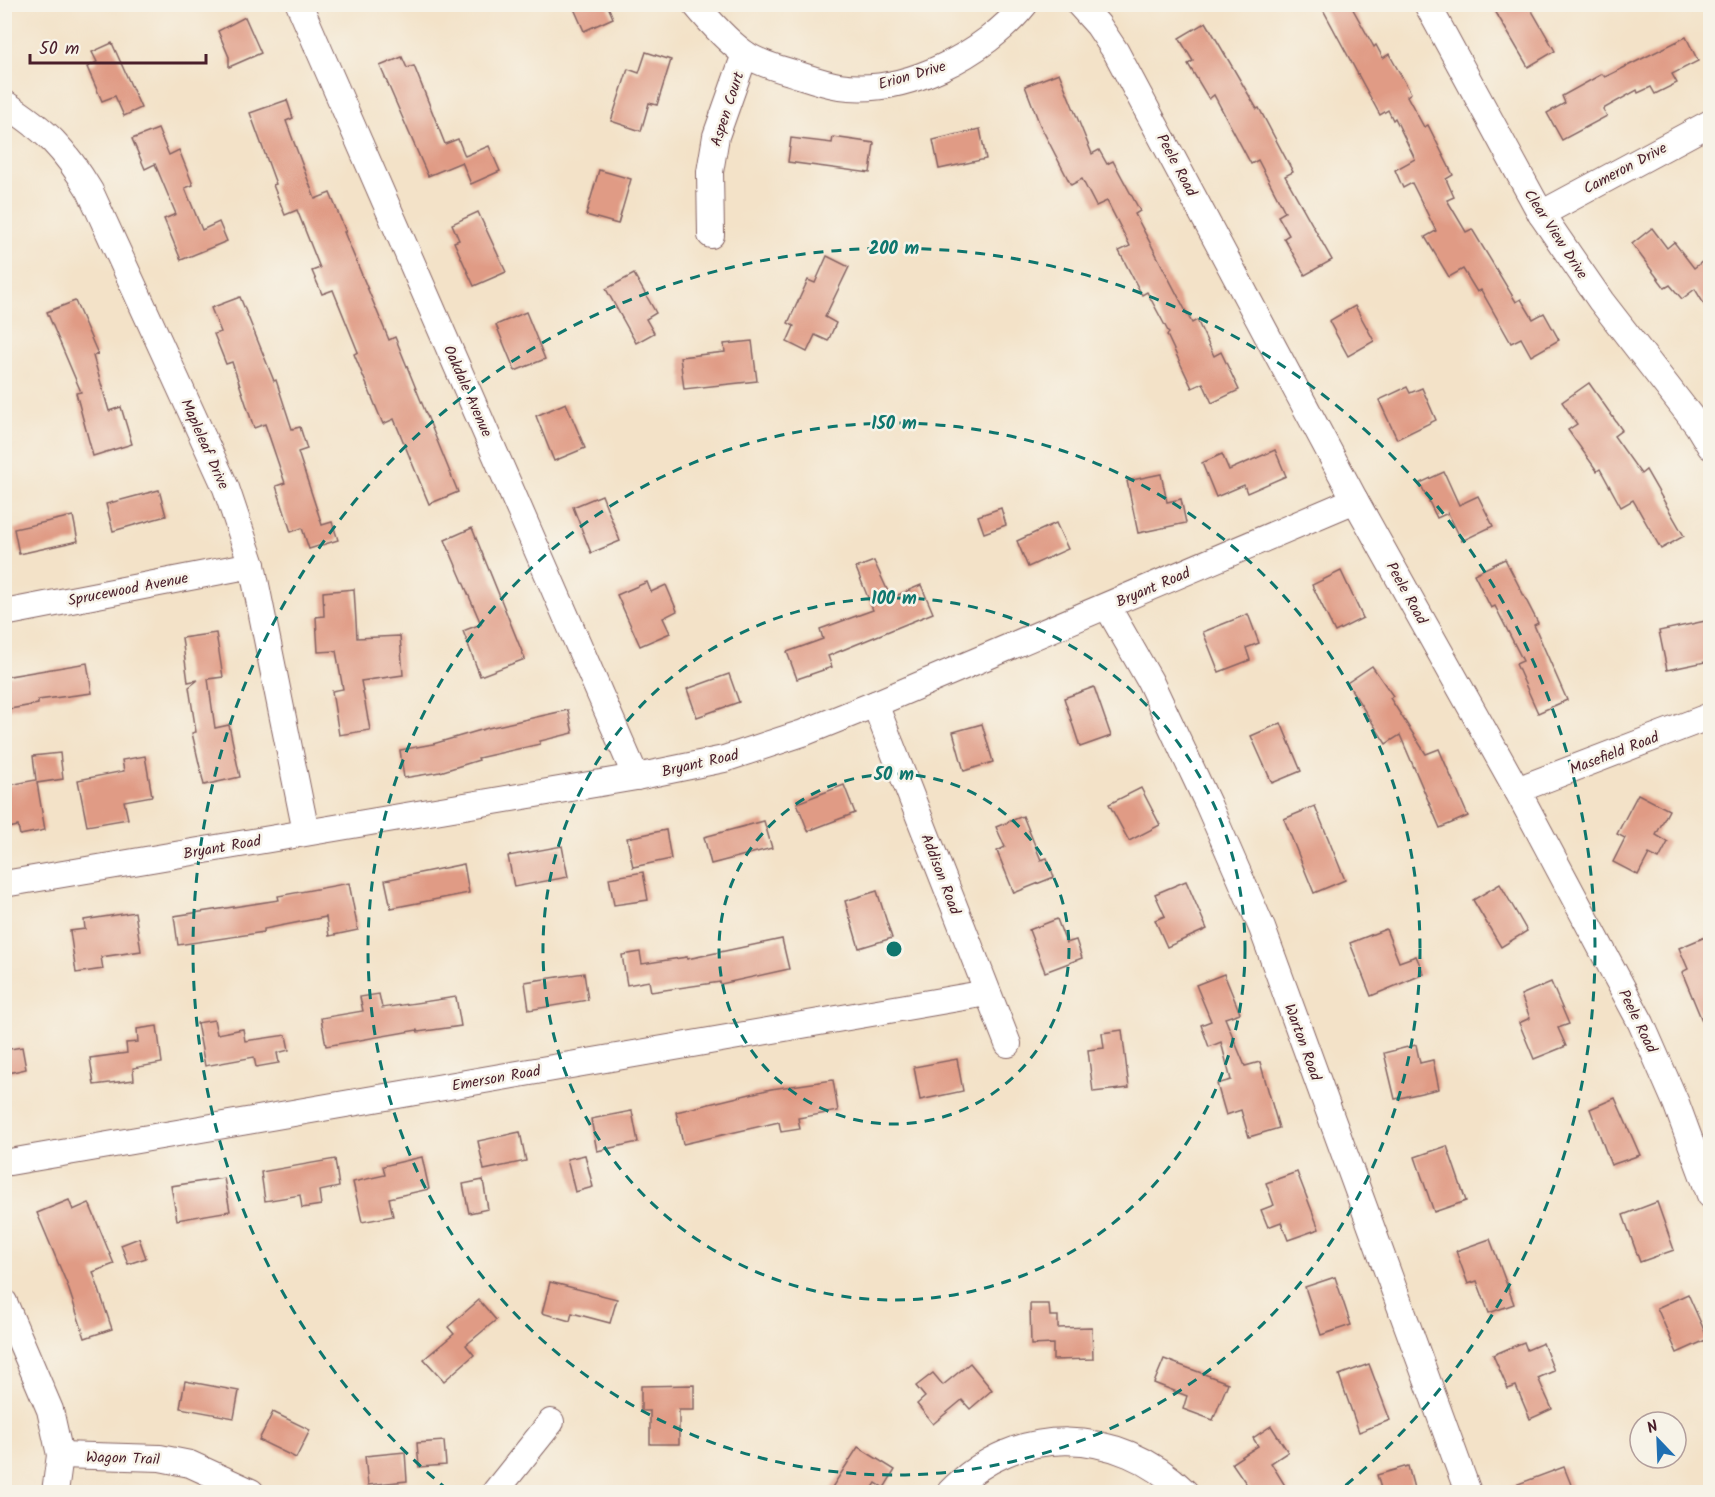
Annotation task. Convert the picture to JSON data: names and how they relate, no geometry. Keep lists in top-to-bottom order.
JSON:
{
  "streets": {
    "street": [
      "Erion Drive",
      "Aspen Court",
      "Peele Road",
      "Cameron Drive",
      "Clear View Drive",
      "Oakdale Avenue",
      "Mapleleaf Drive",
      "Bryant Road",
      "Sprucewood Avenue",
      "Masefield Road",
      "Addison Road",
      "Warton Road",
      "Emerson Road",
      "Wagon Trail"
    ]
  },
  "crossings": [
    ["Erion Drive", "Aspen Court"],
    ["Peele Road", "Bryant Road"],
    ["Peele Road", "Masefield Road"],
    ["Cameron Drive", "Clear View Drive"],
    ["Oakdale Avenue", "Bryant Road"],
    ["Mapleleaf Drive", "Bryant Road"],
    ["Mapleleaf Drive", "Sprucewood Avenue"],
    ["Bryant Road", "Addison Road"],
    ["Bryant Road", "Warton Road"],
    ["Addison Road", "Emerson Road"]
  ],
  "scale_bar": "50 m",
  "north": "top left",
  "rings": [
    "200 m",
    "150 m",
    "100 m",
    "50 m"
  ]
}
